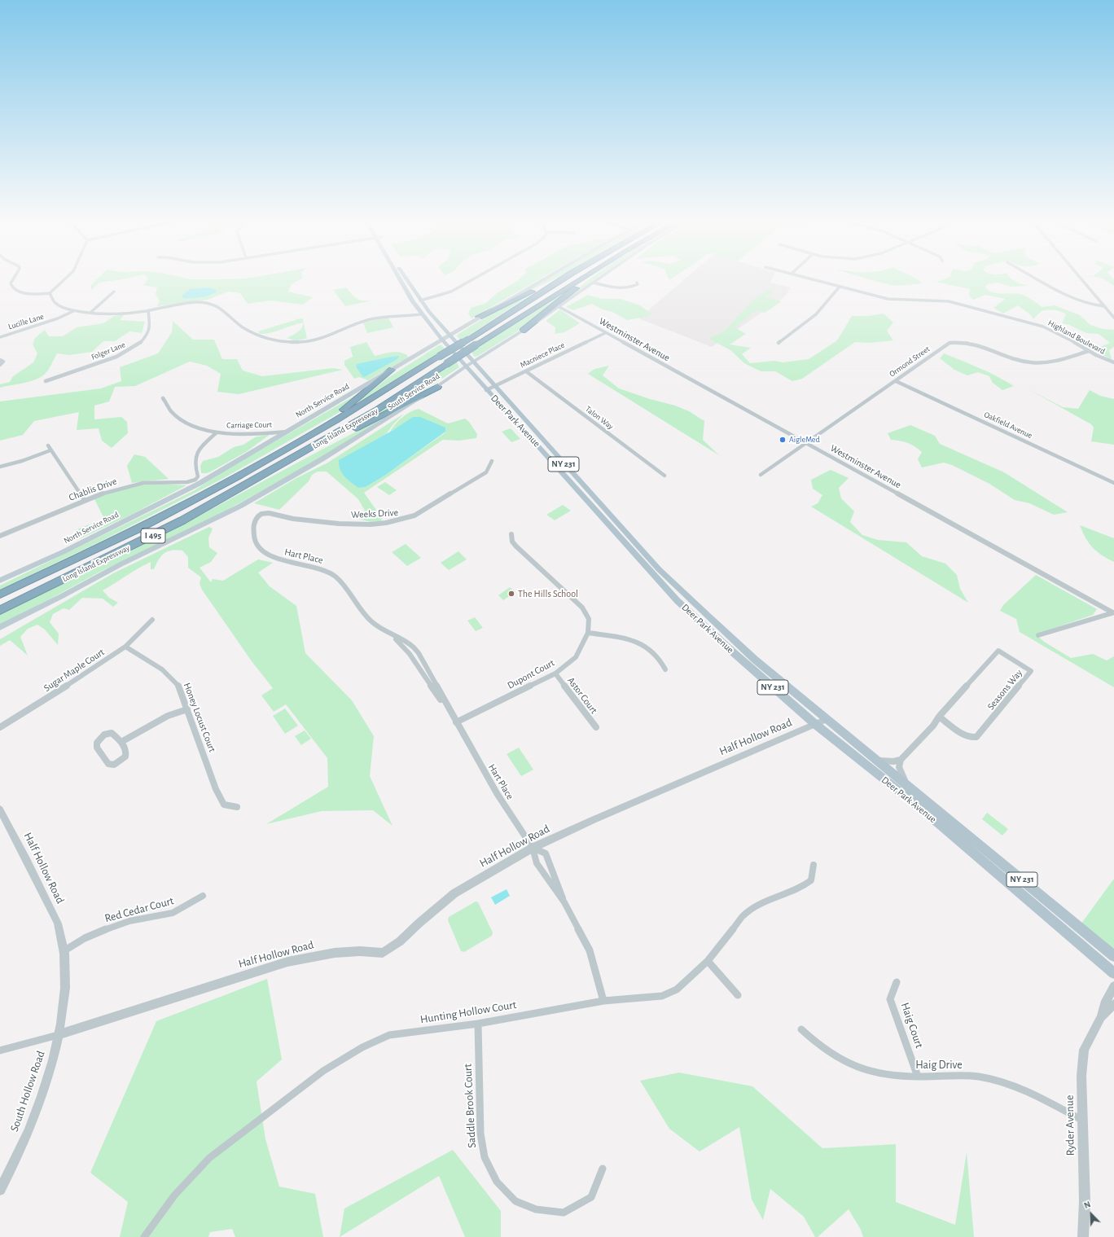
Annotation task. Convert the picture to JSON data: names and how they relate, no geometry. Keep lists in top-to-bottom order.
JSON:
{
  "streets": {
    "highway": ["Long Island Expressway", "I 495"],
    "main road": [
      "South Service Road",
      "North Service Road",
      "Deer Park Avenue",
      "NY 231"
    ],
    "street": [
      "Lucille Lane",
      "Highland Boulevard",
      "Westminster Avenue",
      "Folger Lane",
      "Macniece Place",
      "Ormond Street",
      "Talon Way",
      "Carriage Court",
      "Oakfield Avenue",
      "Chablis Drive",
      "Weeks Drive",
      "Hart Place",
      "Sugar Maple Court",
      "Dupont Court",
      "Seasons Way",
      "Astor Court",
      "Honey Locust Court",
      "Half Hollow Road",
      "Red Cedar Court",
      "Hunting Hollow Court",
      "Haig Court",
      "Haig Drive",
      "South Hollow Road",
      "Saddle Brook Court",
      "Ryder Avenue"
    ]
  },
  "crossings": [
    ["Highland Boulevard", "Ormond Street"],
    ["Westminster Avenue", "Macniece Place"],
    ["Westminster Avenue", "Ormond Street"],
    ["Westminster Avenue", "South Service Road"],
    ["Macniece Place", "Talon Way"],
    ["Macniece Place", "Deer Park Avenue"],
    ["Ormond Street", "Oakfield Avenue"],
    ["South Service Road", "Deer Park Avenue"],
    ["North Service Road", "Deer Park Avenue"],
    ["North Service Road", "Carriage Court"],
    ["Deer Park Avenue", "Half Hollow Road"],
    ["Carriage Court", "Chablis Drive"],
    ["Weeks Drive", "Hart Place"],
    ["Hart Place", "Dupont Court"],
    ["Hart Place", "Half Hollow Road"],
    ["Sugar Maple Court", "Honey Locust Court"],
    ["Dupont Court", "Astor Court"],
    ["Half Hollow Road", "Red Cedar Court"],
    ["Half Hollow Road", "South Hollow Road"],
    ["Hunting Hollow Court", "Saddle Brook Court"],
    ["Haig Court", "Haig Drive"],
    ["Haig Drive", "Ryder Avenue"]
  ],
  "places": ["AigleMed", "The Hills School"],
  "north": "top left"
}
